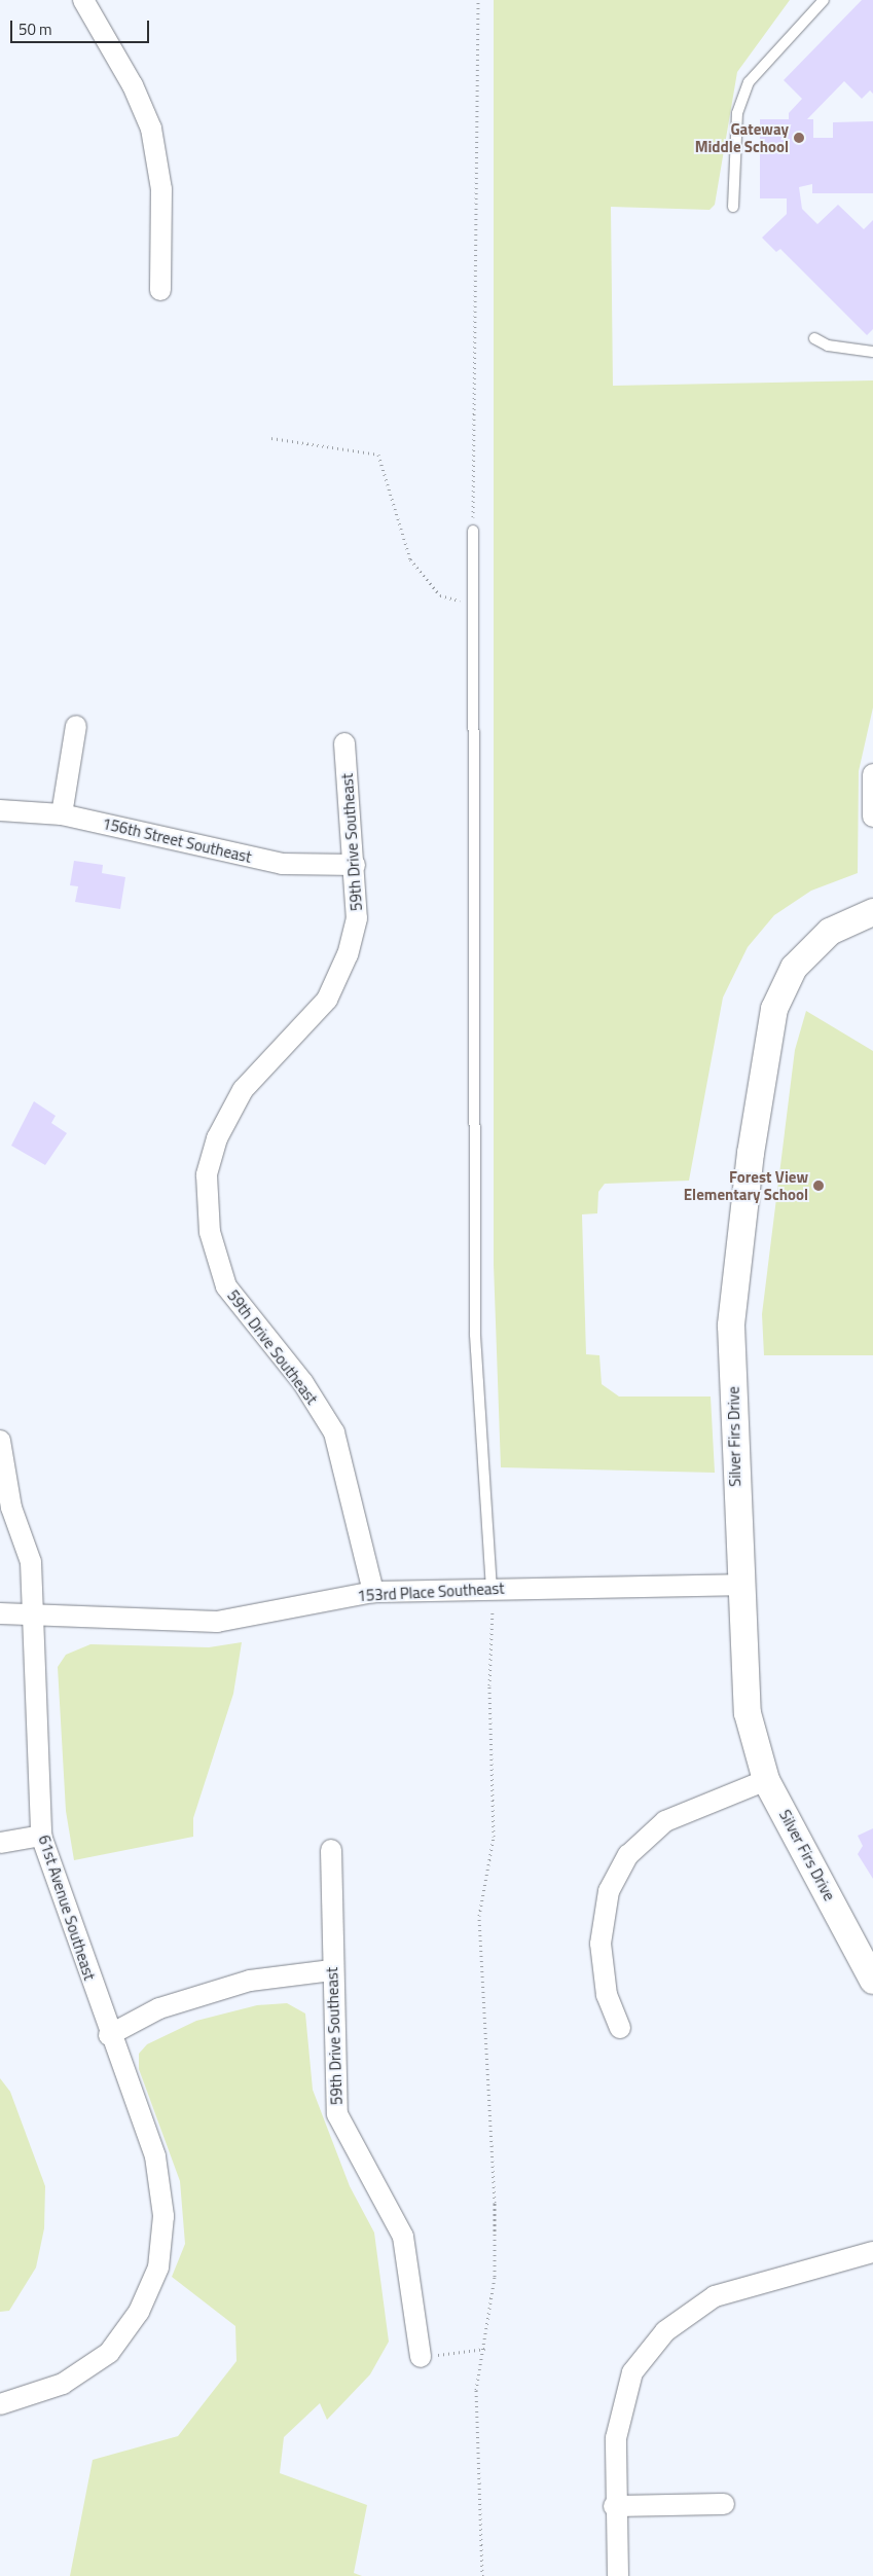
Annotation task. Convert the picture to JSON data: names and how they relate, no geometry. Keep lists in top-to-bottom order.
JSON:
{
  "streets": {
    "street": [
      "156th Street Southeast",
      "59th Drive Southeast",
      "Silver Firs Drive",
      "153rd Place Southeast",
      "61st Avenue Southeast"
    ]
  },
  "crossings": [
    ["156th Street Southeast", "59th Drive Southeast"],
    ["59th Drive Southeast", "153rd Place Southeast"],
    ["Silver Firs Drive", "153rd Place Southeast"],
    ["153rd Place Southeast", "61st Avenue Southeast"]
  ],
  "places": ["Gateway Middle School", "Forest View Elementary School"],
  "scale_bar": "50 m"
}
